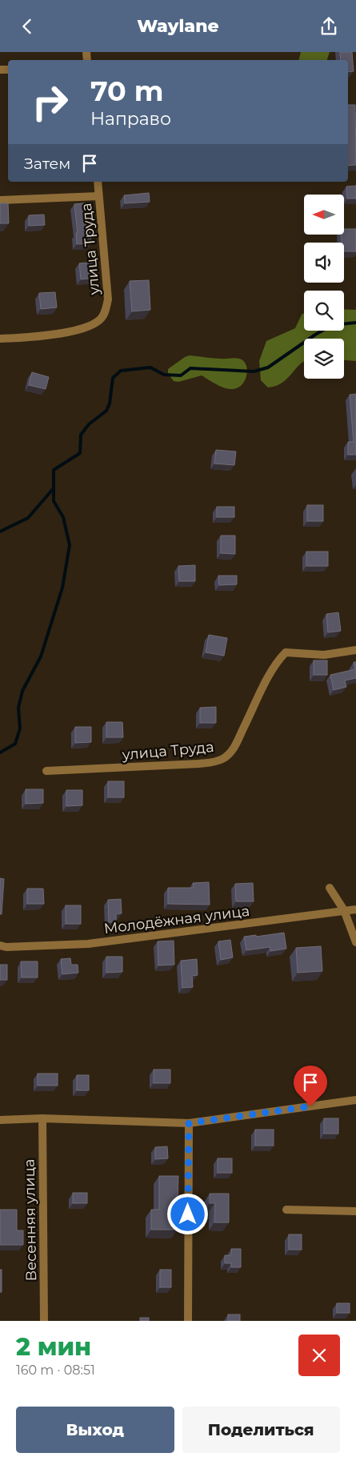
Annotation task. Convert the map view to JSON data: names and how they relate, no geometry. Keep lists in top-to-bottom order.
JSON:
{
  "streets": {
    "street": ["улица Труда", "Молодёжная улица", "Весенняя улица"]
  },
  "north": "left",
  "page": {
    "header": "Waylane",
    "turn": ["70 m", "Направо"],
    "then": "Затем",
    "heading": ["2 мин", "160 m · 08:51"],
    "buttons": ["Выход", "Поделиться"]
  }
}
